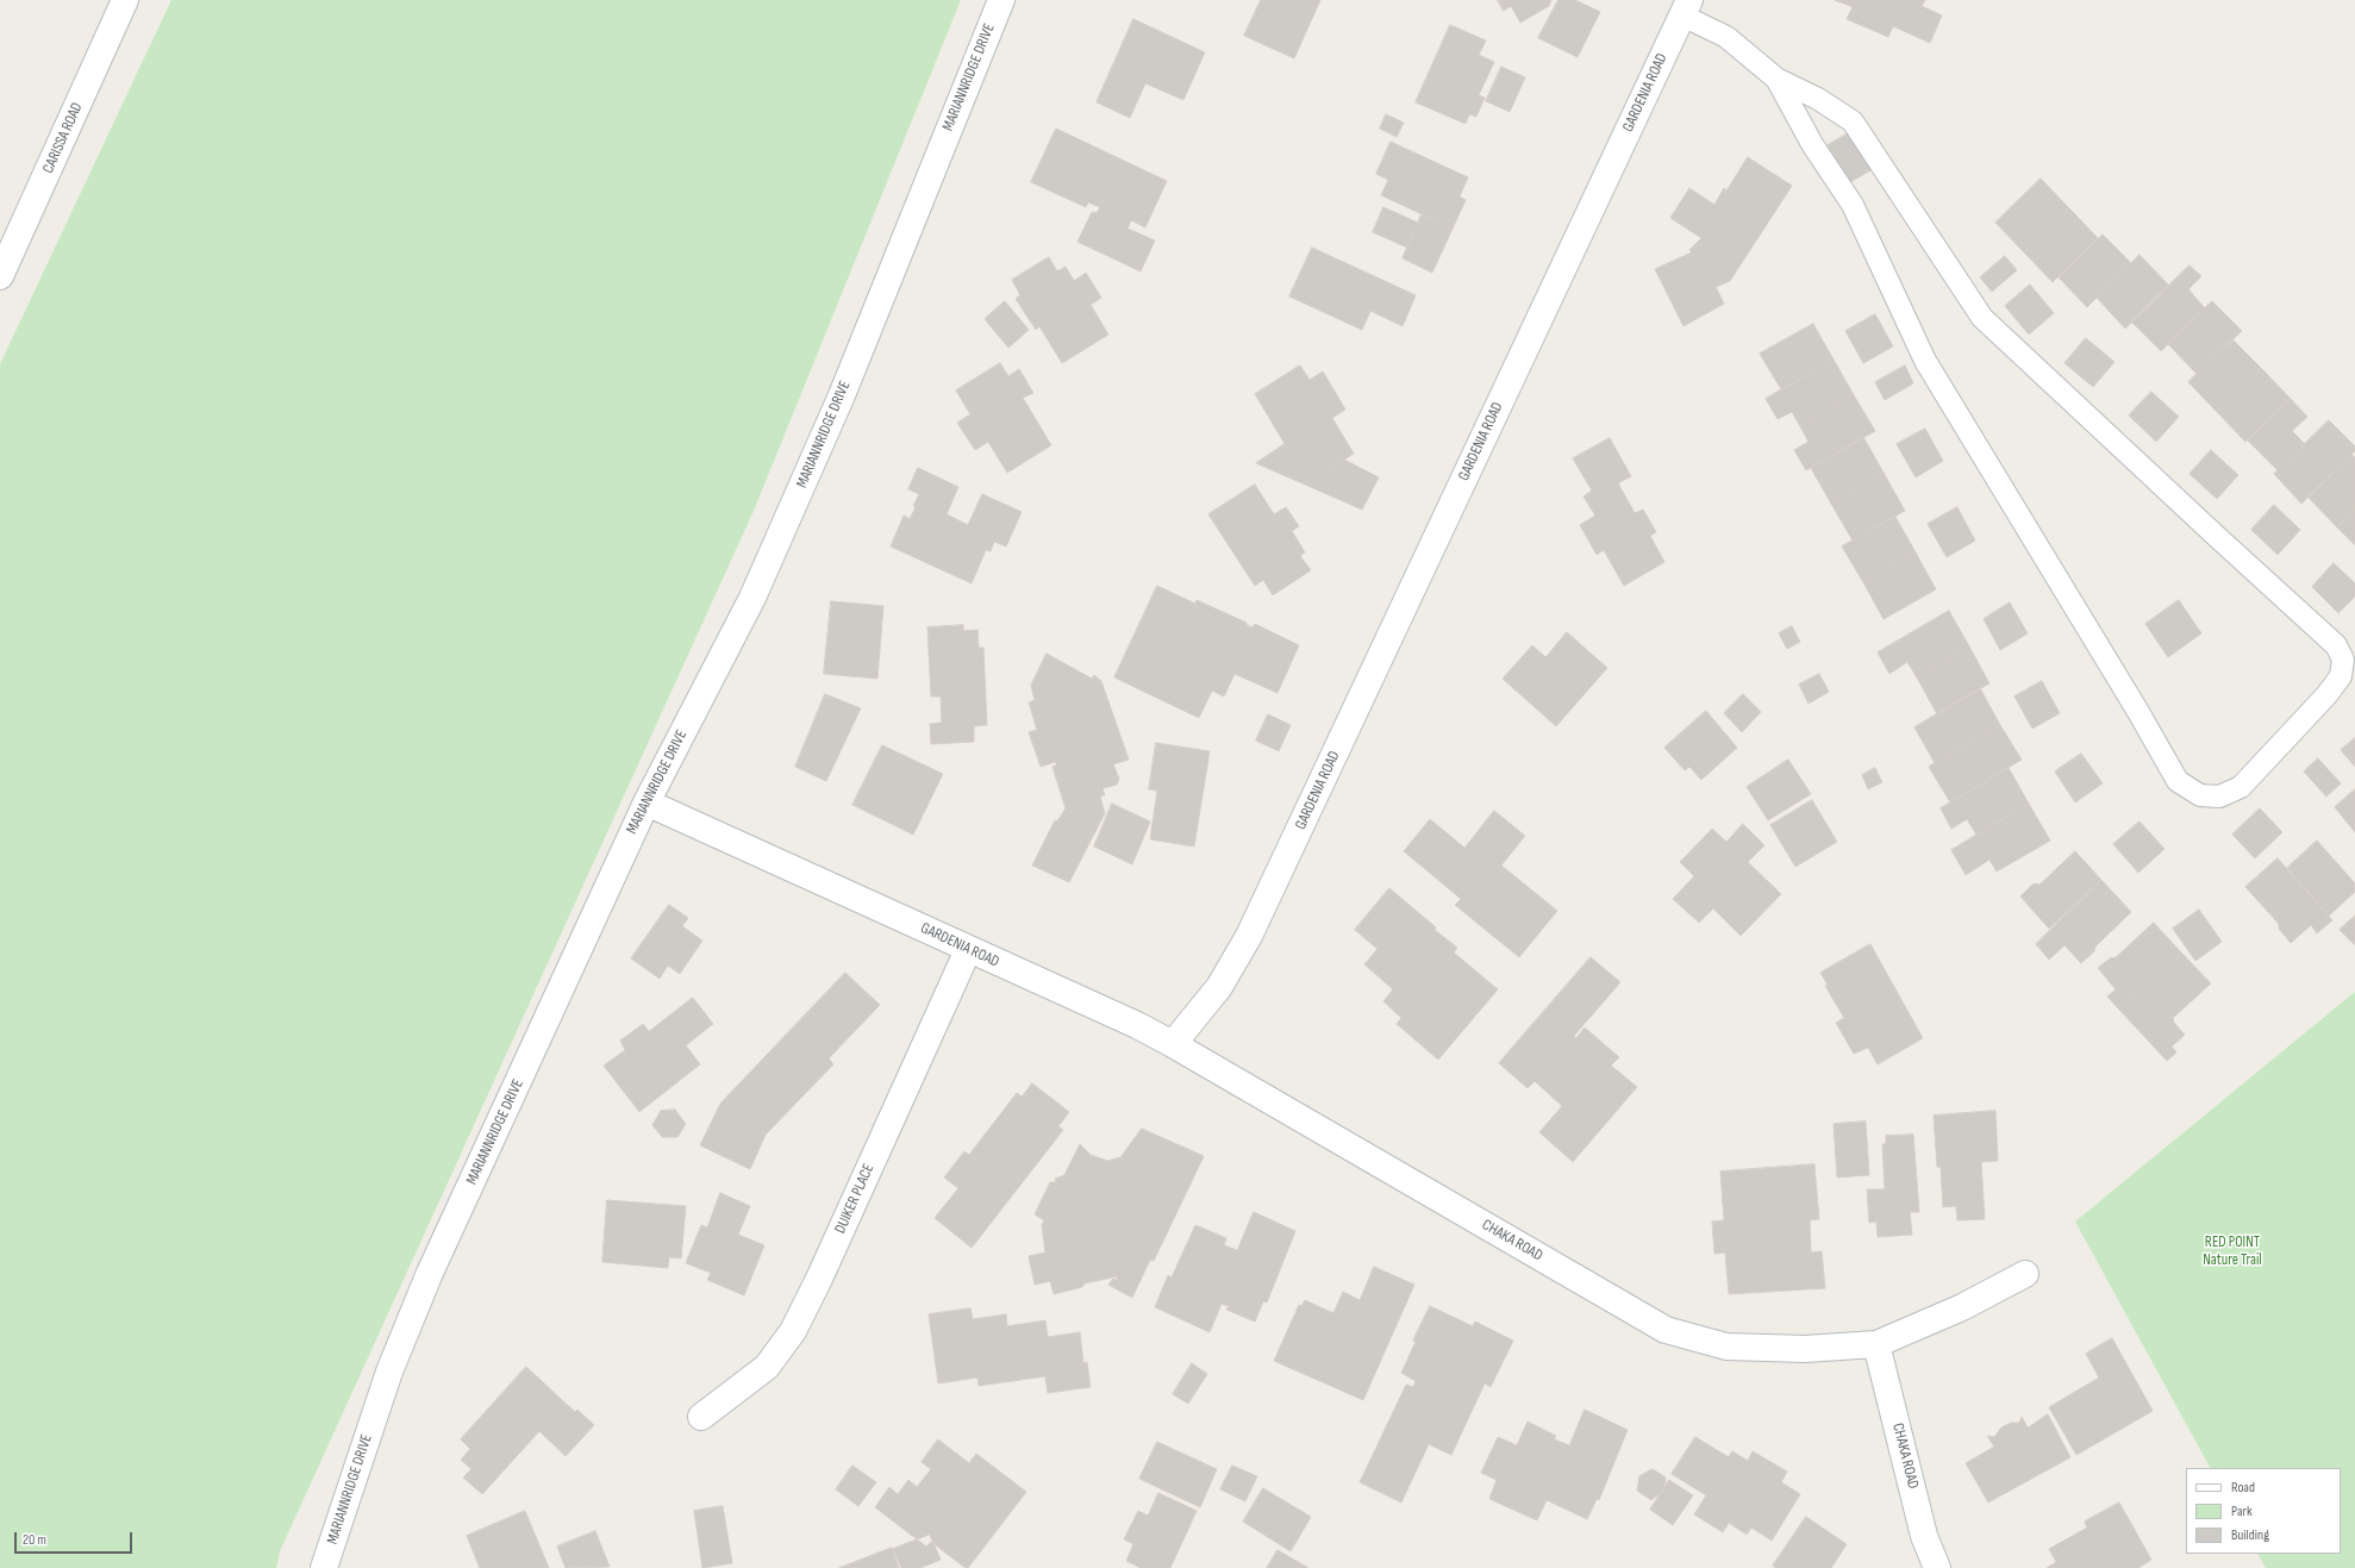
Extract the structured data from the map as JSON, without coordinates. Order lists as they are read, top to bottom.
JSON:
{
  "streets": {
    "street": [
      "MARIANNRIDGE DRIVE",
      "GARDENIA ROAD",
      "CARISSA ROAD",
      "DUIKER PLACE",
      "CHAKA ROAD"
    ]
  },
  "crossings": [
    ["MARIANNRIDGE DRIVE", "GARDENIA ROAD"],
    ["GARDENIA ROAD", "DUIKER PLACE"],
    ["GARDENIA ROAD", "CHAKA ROAD"]
  ],
  "parks": ["RED POINT Nature Trail"],
  "legend": ["Road", "Park", "Building"],
  "scale_bar": "20 m"
}
